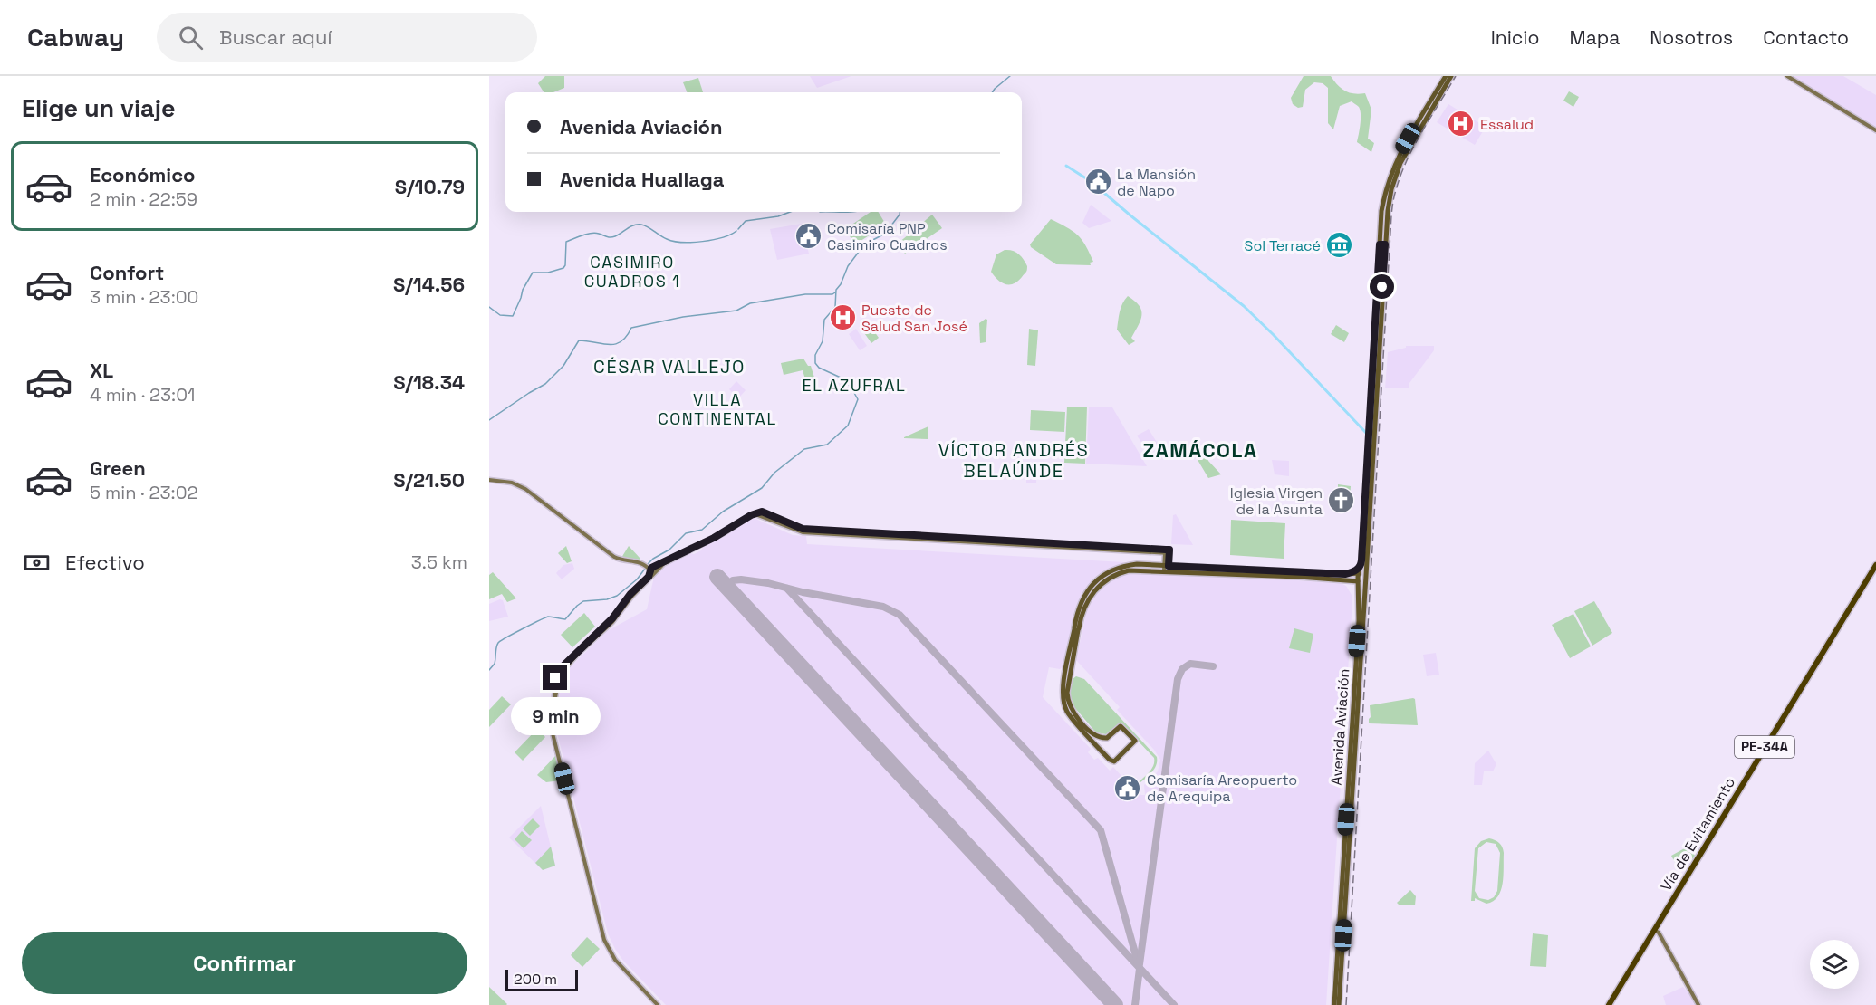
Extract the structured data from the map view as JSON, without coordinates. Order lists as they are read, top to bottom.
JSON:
{
  "streets": {
    "highway": ["PE-34A", "Vía de Evitamiento"],
    "main road": ["Avenida Aviación"]
  },
  "districts": [
    "CASIMIRO CUADROS 1",
    "CÉSAR VALLEJO",
    "EL AZUFRAL",
    "VILLA CONTINENTAL",
    "VÍCTOR ANDRÉS BELAÚNDE",
    "ZAMÁCOLA"
  ],
  "places": {
    "hospital": ["Essalud", "Puesto de Salud San José"],
    "public building": ["La Mansión de Napo", "Comisaría PNP Casimiro Cuadros", "Comisaría Areopuerto de Arequipa"],
    "museum": ["Sol Terracé"],
    "church": ["Iglesia Virgen de la Asunta"]
  },
  "scale_bar": "200 m",
  "page": {
    "header": "Cabway",
    "search": "Buscar aquí",
    "nav": [
      "Inicio",
      "Mapa",
      "Nosotros",
      "Contacto"
    ],
    "heading": "Elige un viaje",
    "banner": ["Avenida Aviación", "Avenida Huallaga"],
    "list": [
      {
        "name": "Económico",
        "note": "2 min · 22:59",
        "value": "S/10.79"
      },
      {
        "name": "Confort",
        "note": "3 min · 23:00",
        "value": "S/14.56"
      },
      {
        "name": "XL",
        "note": "4 min · 23:01",
        "value": "S/18.34"
      },
      {
        "name": "Green",
        "note": "5 min · 23:02",
        "value": "S/21.50"
      }
    ],
    "pay": ["Efectivo", "3.5 km"],
    "bubble": "9 min",
    "buttons": "Confirmar",
    "scale": "200 m"
  }
}
